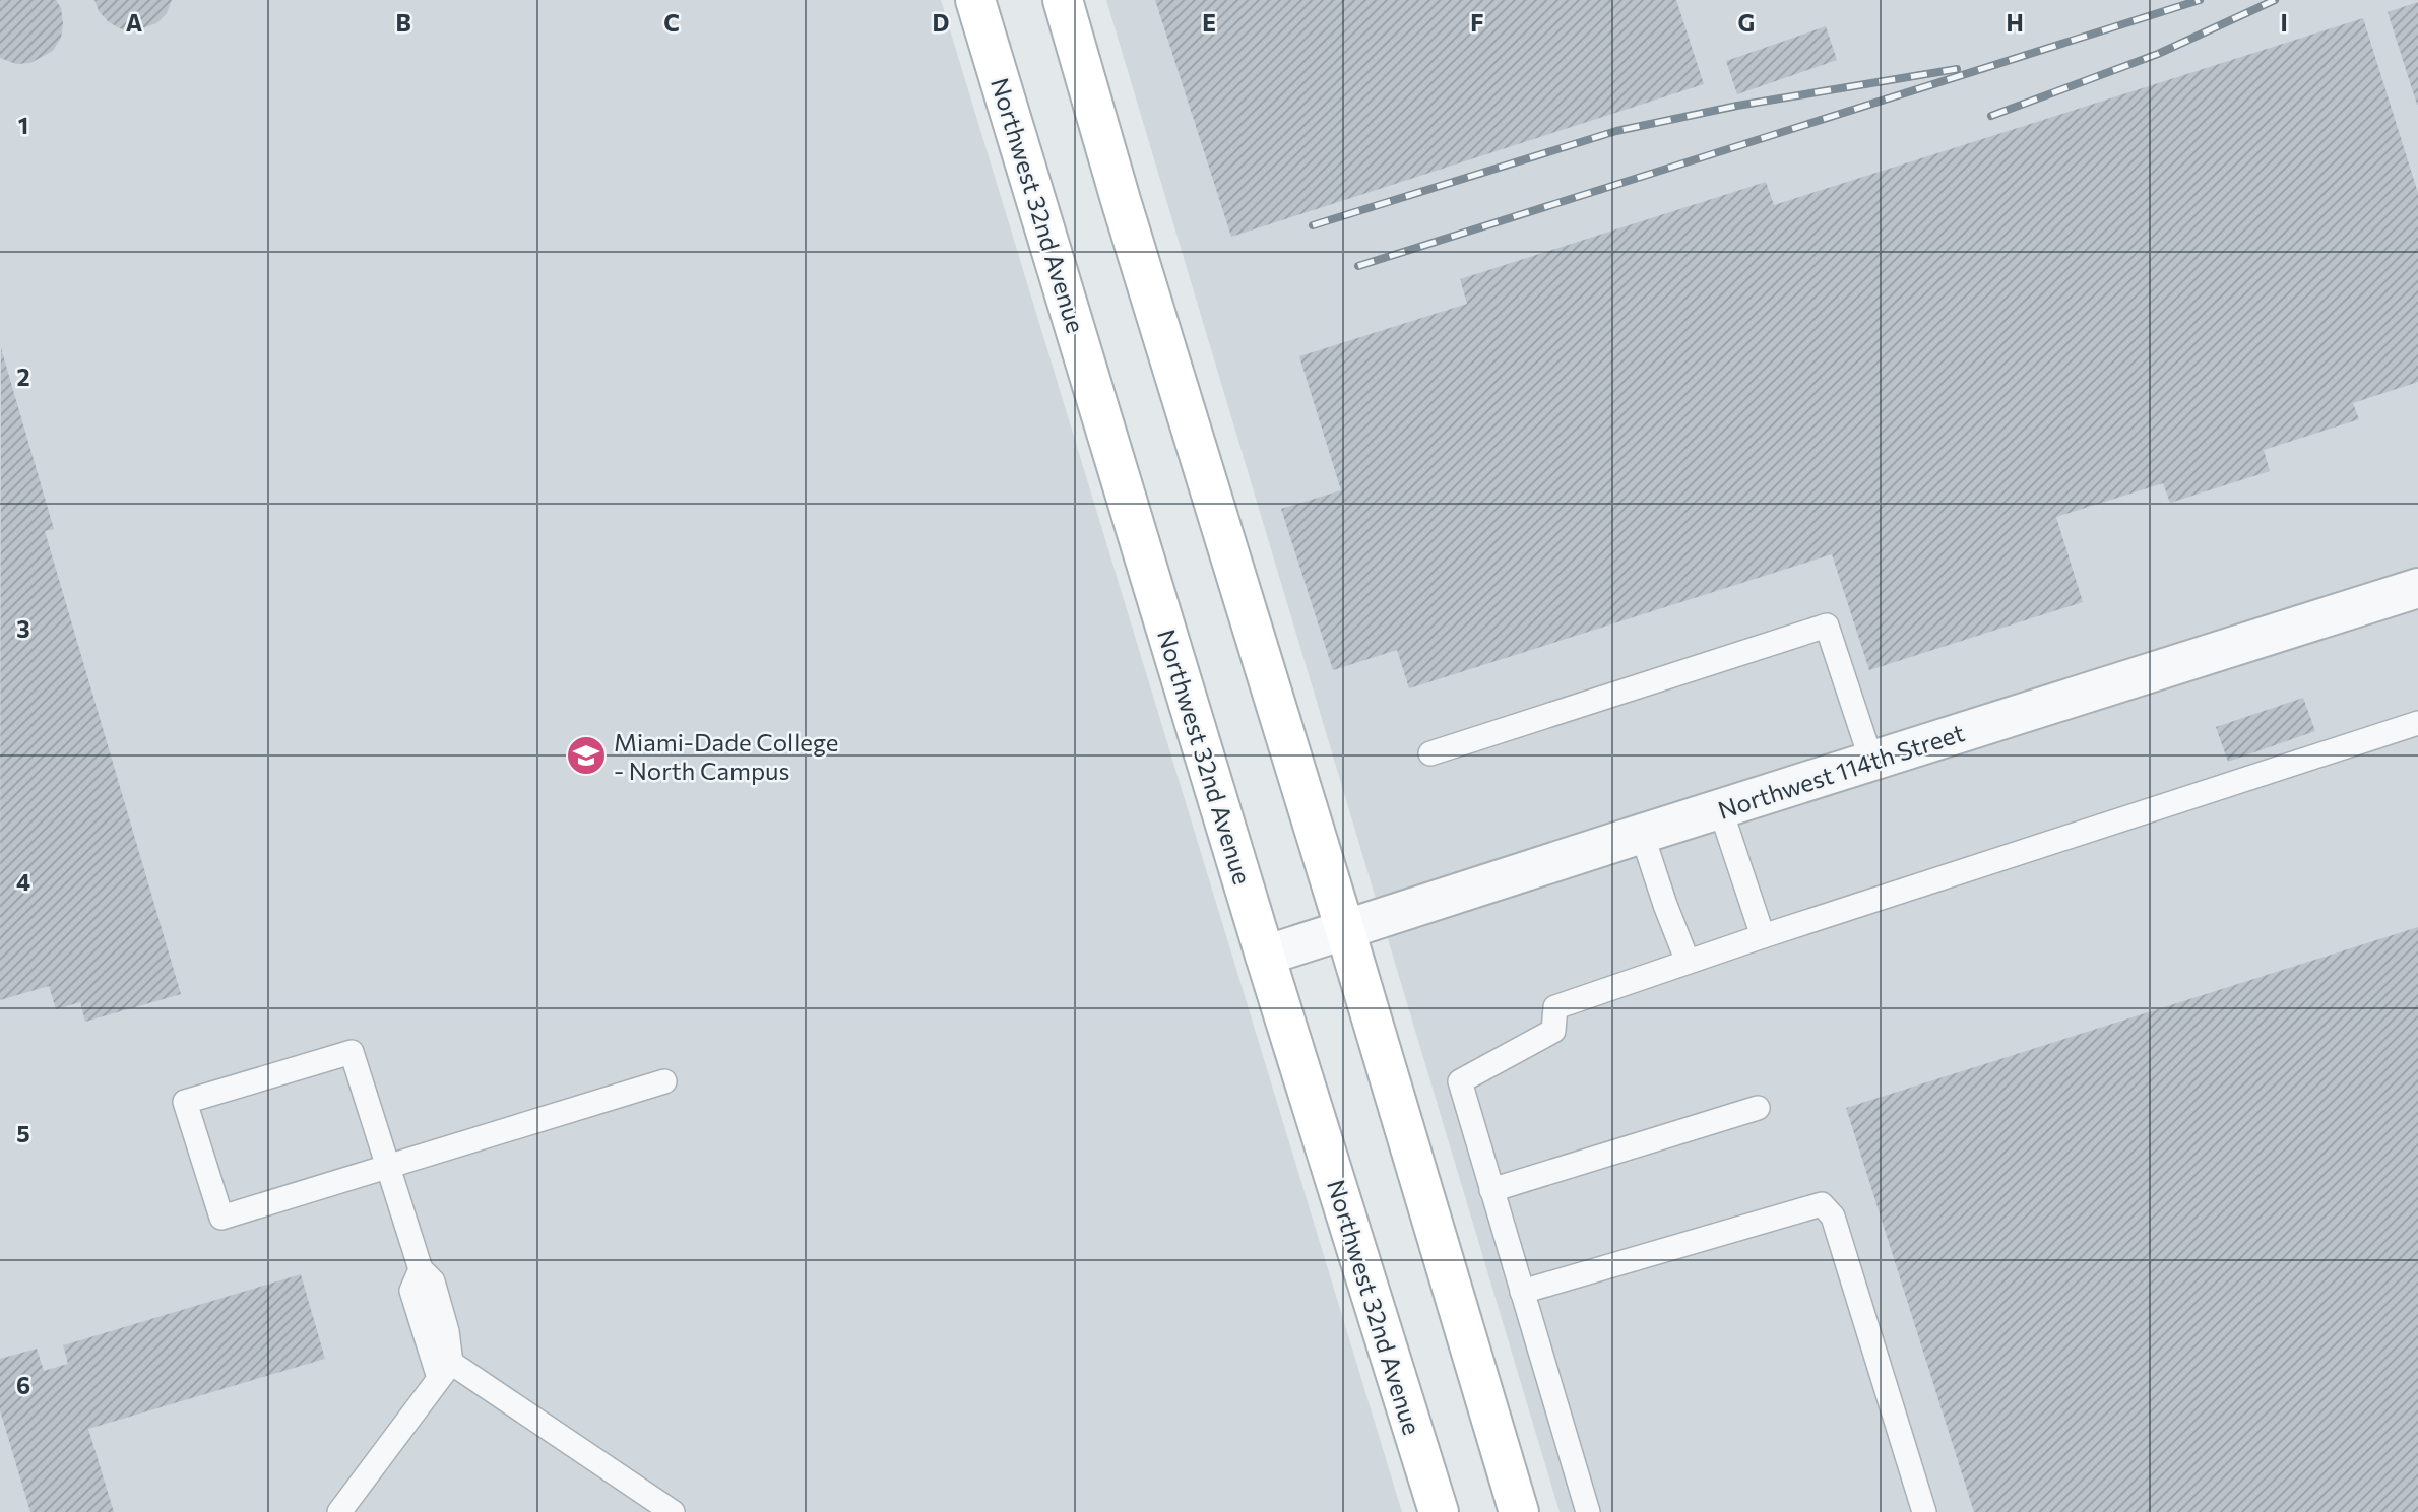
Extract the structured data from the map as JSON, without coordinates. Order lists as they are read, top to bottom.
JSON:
{
  "streets": {
    "main road": ["Northwest 32nd Avenue"],
    "street": ["Northwest 114th Street"]
  },
  "crossings": [
    ["Northwest 32nd Avenue", "Northwest 114th Street"]
  ],
  "places": {
    "school or university": ["Miami-Dade College - North Campus"]
  },
  "grid": {
    "columns": [
      "A",
      "B",
      "C",
      "D",
      "E",
      "F",
      "G",
      "H",
      "I"
    ],
    "rows": [
      "1",
      "2",
      "3",
      "4",
      "5",
      "6"
    ]
  }
}
